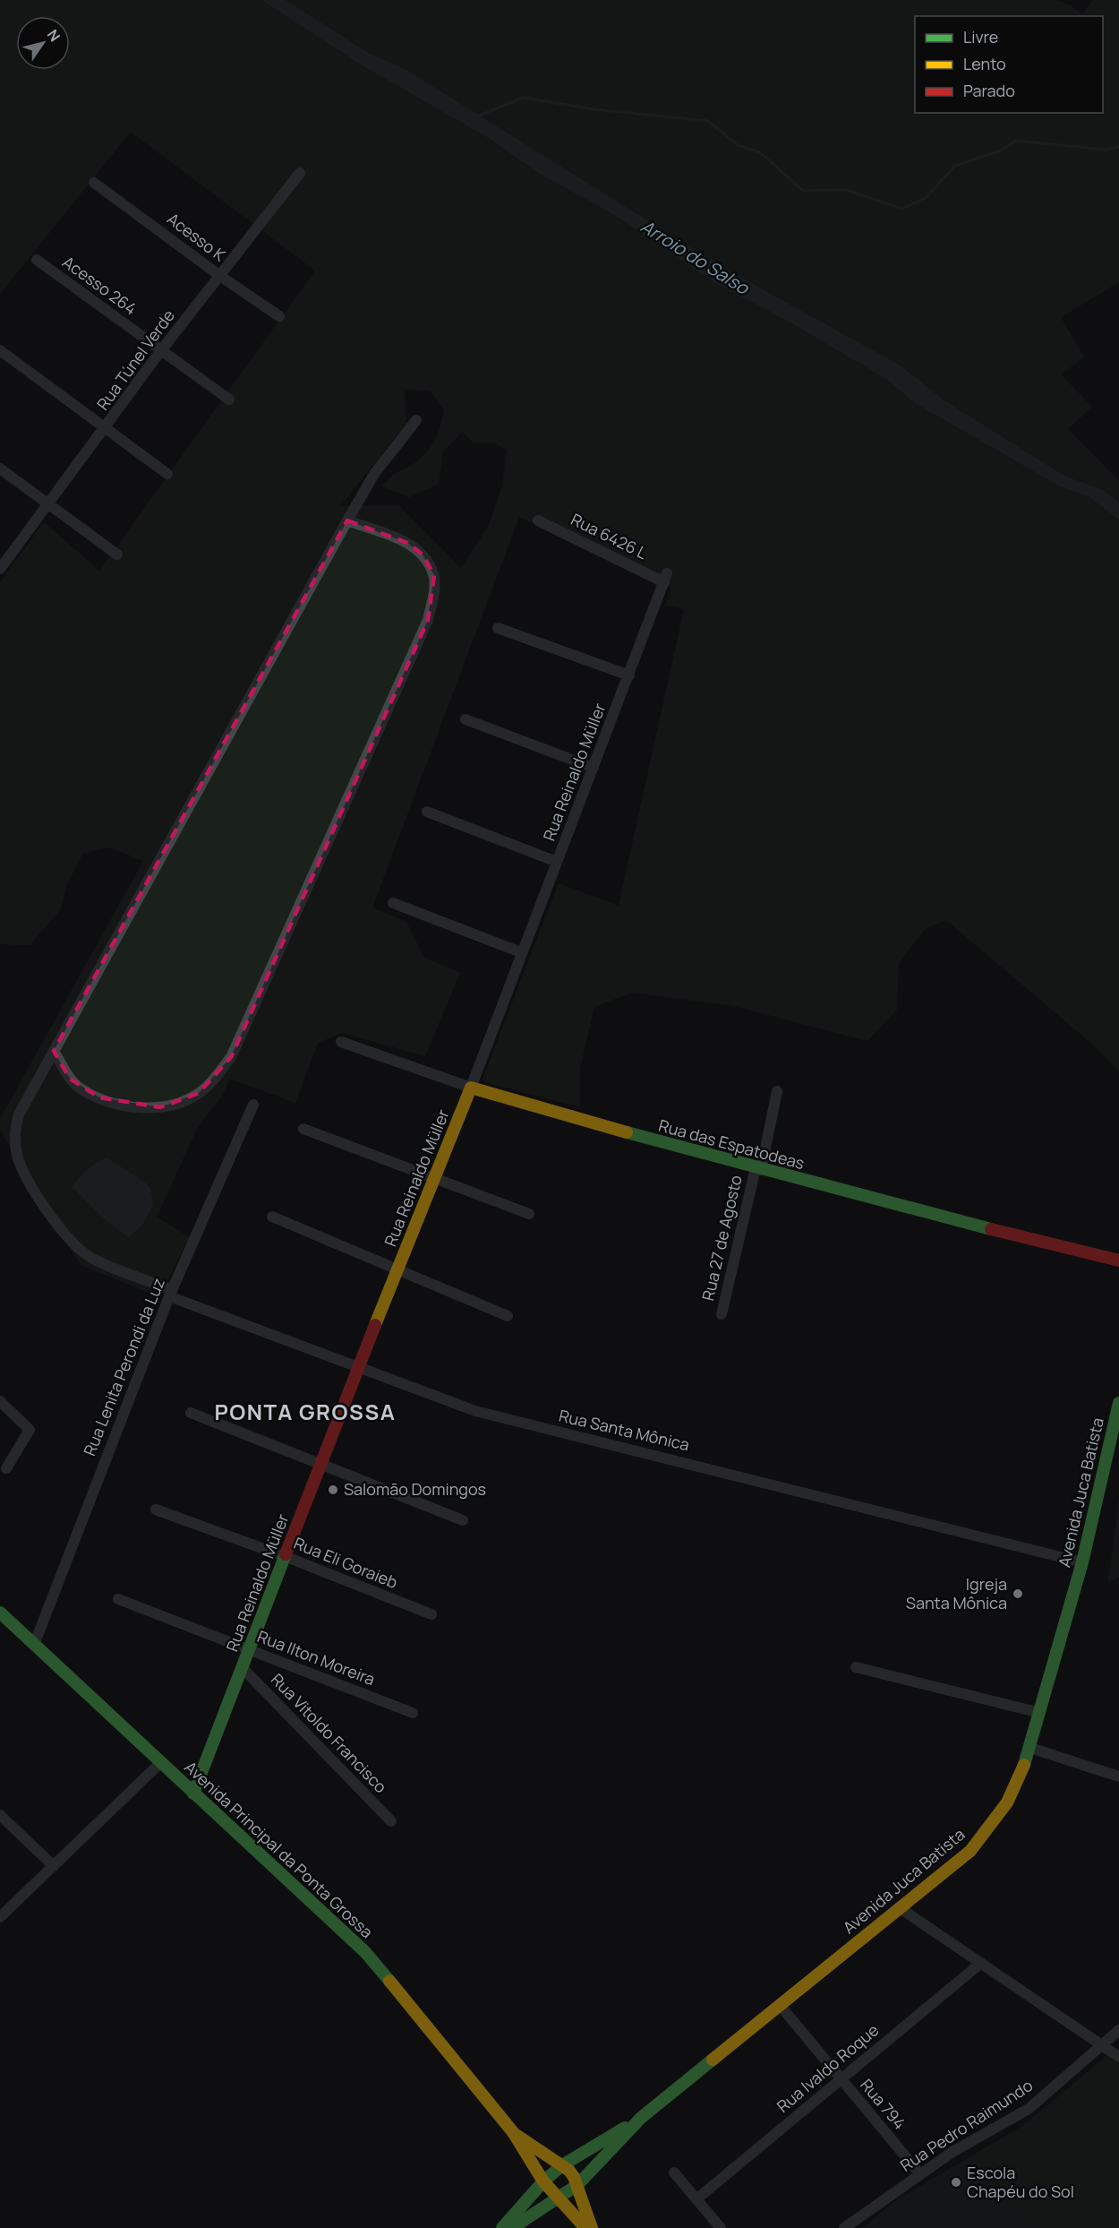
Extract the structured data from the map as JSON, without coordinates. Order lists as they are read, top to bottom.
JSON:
{
  "streets": {
    "main road": [
      "Rua Reinaldo Müller",
      "Rua das Espatodeas",
      "Avenida Juca Batista",
      "Avenida Principal da Ponta Grossa"
    ],
    "street": [
      "Acesso K",
      "Acesso 264",
      "Rua Túnel Verde",
      "Rua 6426 L",
      "Rua 27 de Agosto",
      "Rua Lenita Perondi da Luz",
      "Rua Santa Mônica",
      "Rua Eli Goraieb",
      "Rua Ilton Moreira",
      "Rua Vitoldo Francisco",
      "Rua Ivaldo Roque",
      "Rua 794",
      "Rua Pedro Raimundo"
    ]
  },
  "crossings": [
    ["Acesso K", "Rua Túnel Verde"],
    ["Acesso 264", "Rua Túnel Verde"],
    ["Rua 6426 L", "Rua Reinaldo Müller"],
    ["Rua Reinaldo Müller", "Rua das Espatodeas"],
    ["Rua Reinaldo Müller", "Rua Santa Mônica"],
    ["Rua Reinaldo Müller", "Rua Eli Goraieb"],
    ["Rua Reinaldo Müller", "Rua Ilton Moreira"],
    ["Rua Reinaldo Müller", "Rua Vitoldo Francisco"],
    ["Rua Reinaldo Müller", "Avenida Principal da Ponta Grossa"],
    ["Rua das Espatodeas", "Rua 27 de Agosto"],
    ["Rua Lenita Perondi da Luz", "Rua Santa Mônica"],
    ["Rua Lenita Perondi da Luz", "Avenida Principal da Ponta Grossa"],
    ["Rua Santa Mônica", "Avenida Juca Batista"],
    ["Avenida Juca Batista", "Avenida Principal da Ponta Grossa"],
    ["Avenida Juca Batista", "Rua 794"],
    ["Rua Ivaldo Roque", "Rua 794"],
    ["Rua 794", "Rua Pedro Raimundo"]
  ],
  "districts": ["PONTA GROSSA"],
  "water": ["Arroio do Salso"],
  "places": ["Salomão Domingos", "Igreja Santa Mônica", "Escola Chapéu do Sol"],
  "legend": ["Livre", "Lento", "Parado"],
  "north": "top right"
}
